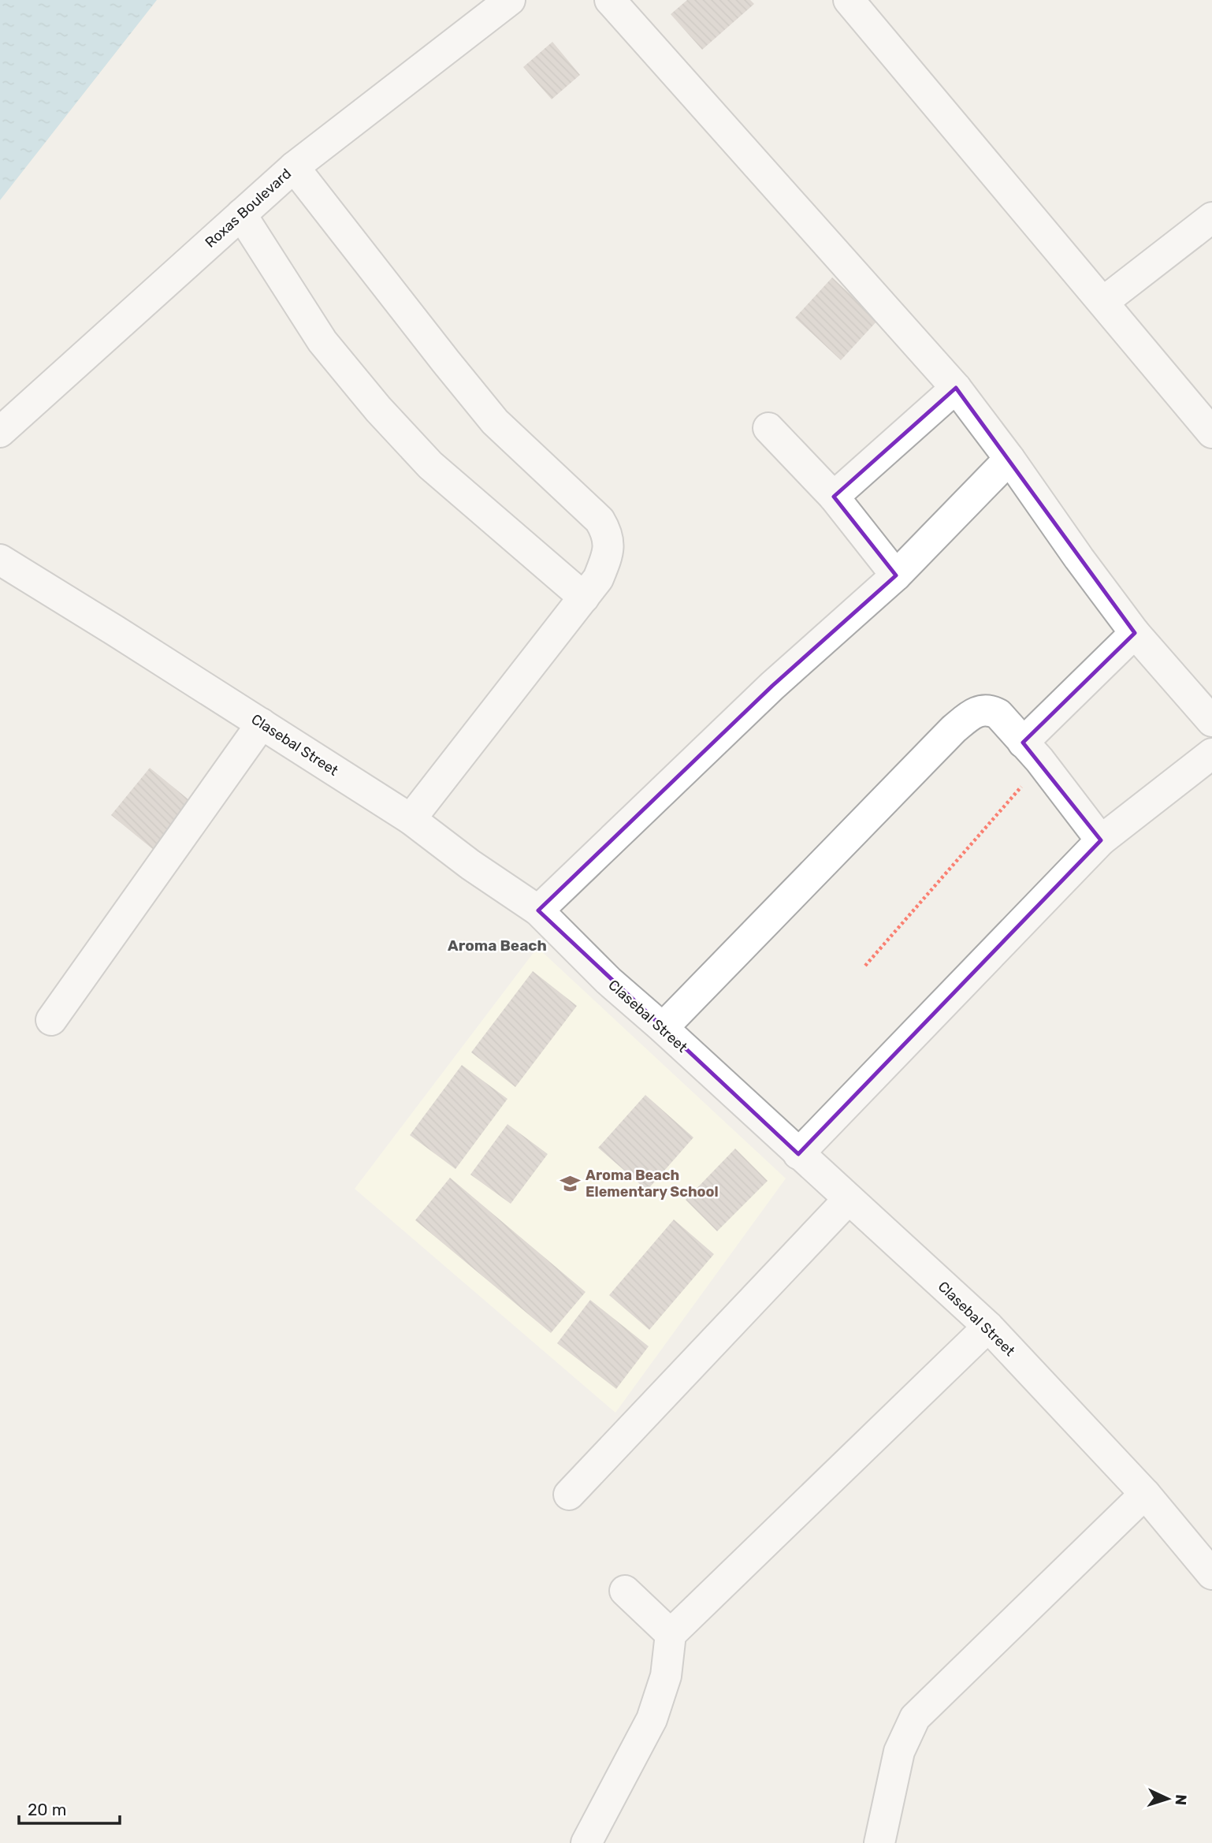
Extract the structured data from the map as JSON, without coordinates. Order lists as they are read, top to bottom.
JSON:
{
  "streets": {
    "street": ["Roxas Boulevard", "Clasebal Street"]
  },
  "districts": ["Aroma Beach"],
  "places": {
    "school or university": ["Aroma Beach Elementary School"]
  },
  "scale_bar": "20 m",
  "north": "right"
}
